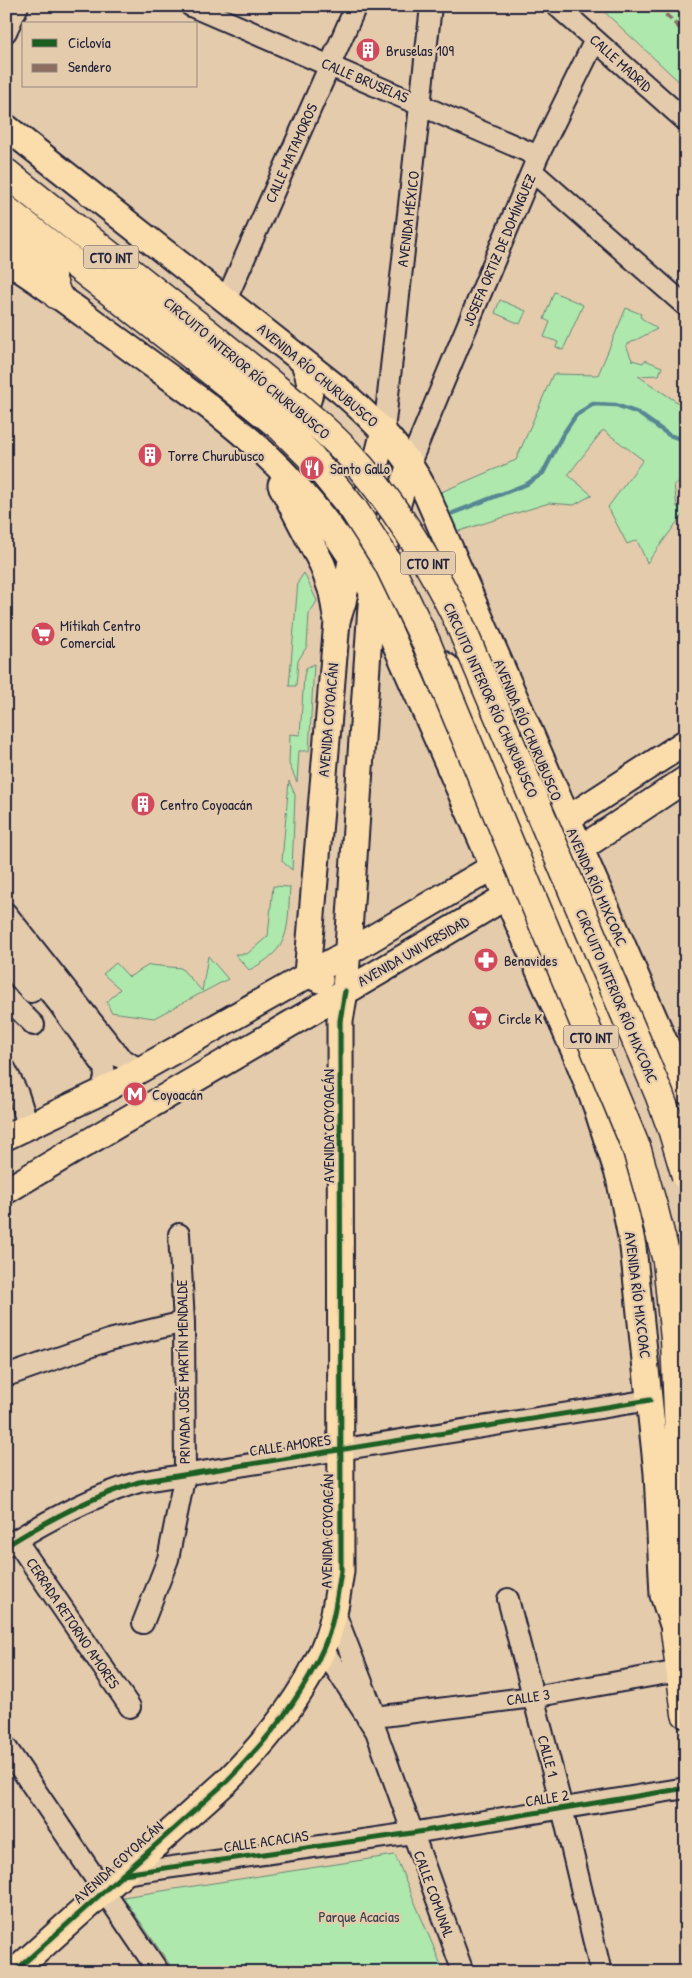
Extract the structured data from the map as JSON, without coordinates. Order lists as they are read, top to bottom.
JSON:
{
  "streets": {
    "highway": [
      "CTO INT",
      "CIRCUITO INTERIOR RÍO CHURUBUSCO",
      "AVENIDA RÍO MIXCOAC",
      "CIRCUITO INTERIOR RÍO MIXCOAC"
    ],
    "main road": ["AVENIDA RÍO CHURUBUSCO", "AVENIDA COYOACÁN", "AVENIDA UNIVERSIDAD"],
    "street": [
      "CALLE MADRID",
      "CALLE BRUSELAS",
      "CALLE MATAMOROS",
      "AVENIDA MÉXICO",
      "JOSEFA ORTIZ DE DOMÍNGUEZ",
      "PRIVADA JOSÉ MARTÍN MENDALDE",
      "CALLE AMORES",
      "CERRADA RETORNO AMORES",
      "CALLE 3",
      "CALLE 1",
      "CALLE 2",
      "CALLE ACACIAS",
      "CALLE COMUNAL"
    ]
  },
  "crossings": [
    ["CALLE MADRID", "JOSEFA ORTIZ DE DOMÍNGUEZ"],
    ["CALLE BRUSELAS", "CALLE MATAMOROS"],
    ["CALLE BRUSELAS", "AVENIDA MÉXICO"],
    ["CALLE BRUSELAS", "JOSEFA ORTIZ DE DOMÍNGUEZ"],
    ["CALLE MATAMOROS", "AVENIDA RÍO CHURUBUSCO"],
    ["AVENIDA MÉXICO", "AVENIDA RÍO CHURUBUSCO"],
    ["AVENIDA MÉXICO", "AVENIDA COYOACÁN"],
    ["JOSEFA ORTIZ DE DOMÍNGUEZ", "AVENIDA RÍO CHURUBUSCO"],
    ["JOSEFA ORTIZ DE DOMÍNGUEZ", "AVENIDA COYOACÁN"],
    ["CTO INT", "CIRCUITO INTERIOR RÍO CHURUBUSCO"],
    ["CTO INT", "AVENIDA COYOACÁN"],
    ["CTO INT", "AVENIDA RÍO MIXCOAC"],
    ["CTO INT", "AVENIDA UNIVERSIDAD"],
    ["CTO INT", "CIRCUITO INTERIOR RÍO MIXCOAC"],
    ["CIRCUITO INTERIOR RÍO CHURUBUSCO", "AVENIDA RÍO MIXCOAC"],
    ["CIRCUITO INTERIOR RÍO CHURUBUSCO", "AVENIDA UNIVERSIDAD"],
    ["CIRCUITO INTERIOR RÍO CHURUBUSCO", "CIRCUITO INTERIOR RÍO MIXCOAC"],
    ["AVENIDA RÍO CHURUBUSCO", "AVENIDA COYOACÁN"],
    ["AVENIDA RÍO CHURUBUSCO", "AVENIDA RÍO MIXCOAC"],
    ["AVENIDA RÍO CHURUBUSCO", "AVENIDA UNIVERSIDAD"],
    ["AVENIDA COYOACÁN", "AVENIDA UNIVERSIDAD"],
    ["AVENIDA COYOACÁN", "CALLE AMORES"],
    ["AVENIDA COYOACÁN", "CALLE ACACIAS"],
    ["AVENIDA COYOACÁN", "CALLE COMUNAL"],
    ["AVENIDA RÍO MIXCOAC", "AVENIDA UNIVERSIDAD"],
    ["AVENIDA RÍO MIXCOAC", "CIRCUITO INTERIOR RÍO MIXCOAC"],
    ["AVENIDA RÍO MIXCOAC", "CALLE AMORES"],
    ["AVENIDA RÍO MIXCOAC", "CALLE 3"],
    ["AVENIDA UNIVERSIDAD", "CIRCUITO INTERIOR RÍO MIXCOAC"],
    ["PRIVADA JOSÉ MARTÍN MENDALDE", "CALLE AMORES"],
    ["CALLE AMORES", "CERRADA RETORNO AMORES"],
    ["CALLE 3", "CALLE 1"],
    ["CALLE 3", "CALLE COMUNAL"],
    ["CALLE 1", "CALLE 2"],
    ["CALLE 2", "CALLE ACACIAS"],
    ["CALLE 2", "CALLE COMUNAL"],
    ["CALLE ACACIAS", "CALLE COMUNAL"]
  ],
  "parks": ["Parque Acacias"],
  "places": {
    "building": ["Bruselas 109", "Torre Churubusco", "Centro Coyoacán"],
    "restaurant": ["Santo Gallo"],
    "supermarket": ["Mítikah Centro Comercial", "Circle K"],
    "pharmacy": ["Benavides"],
    "metro station": ["Coyoacán"]
  },
  "legend": ["Ciclovía", "Sendero"]
}
